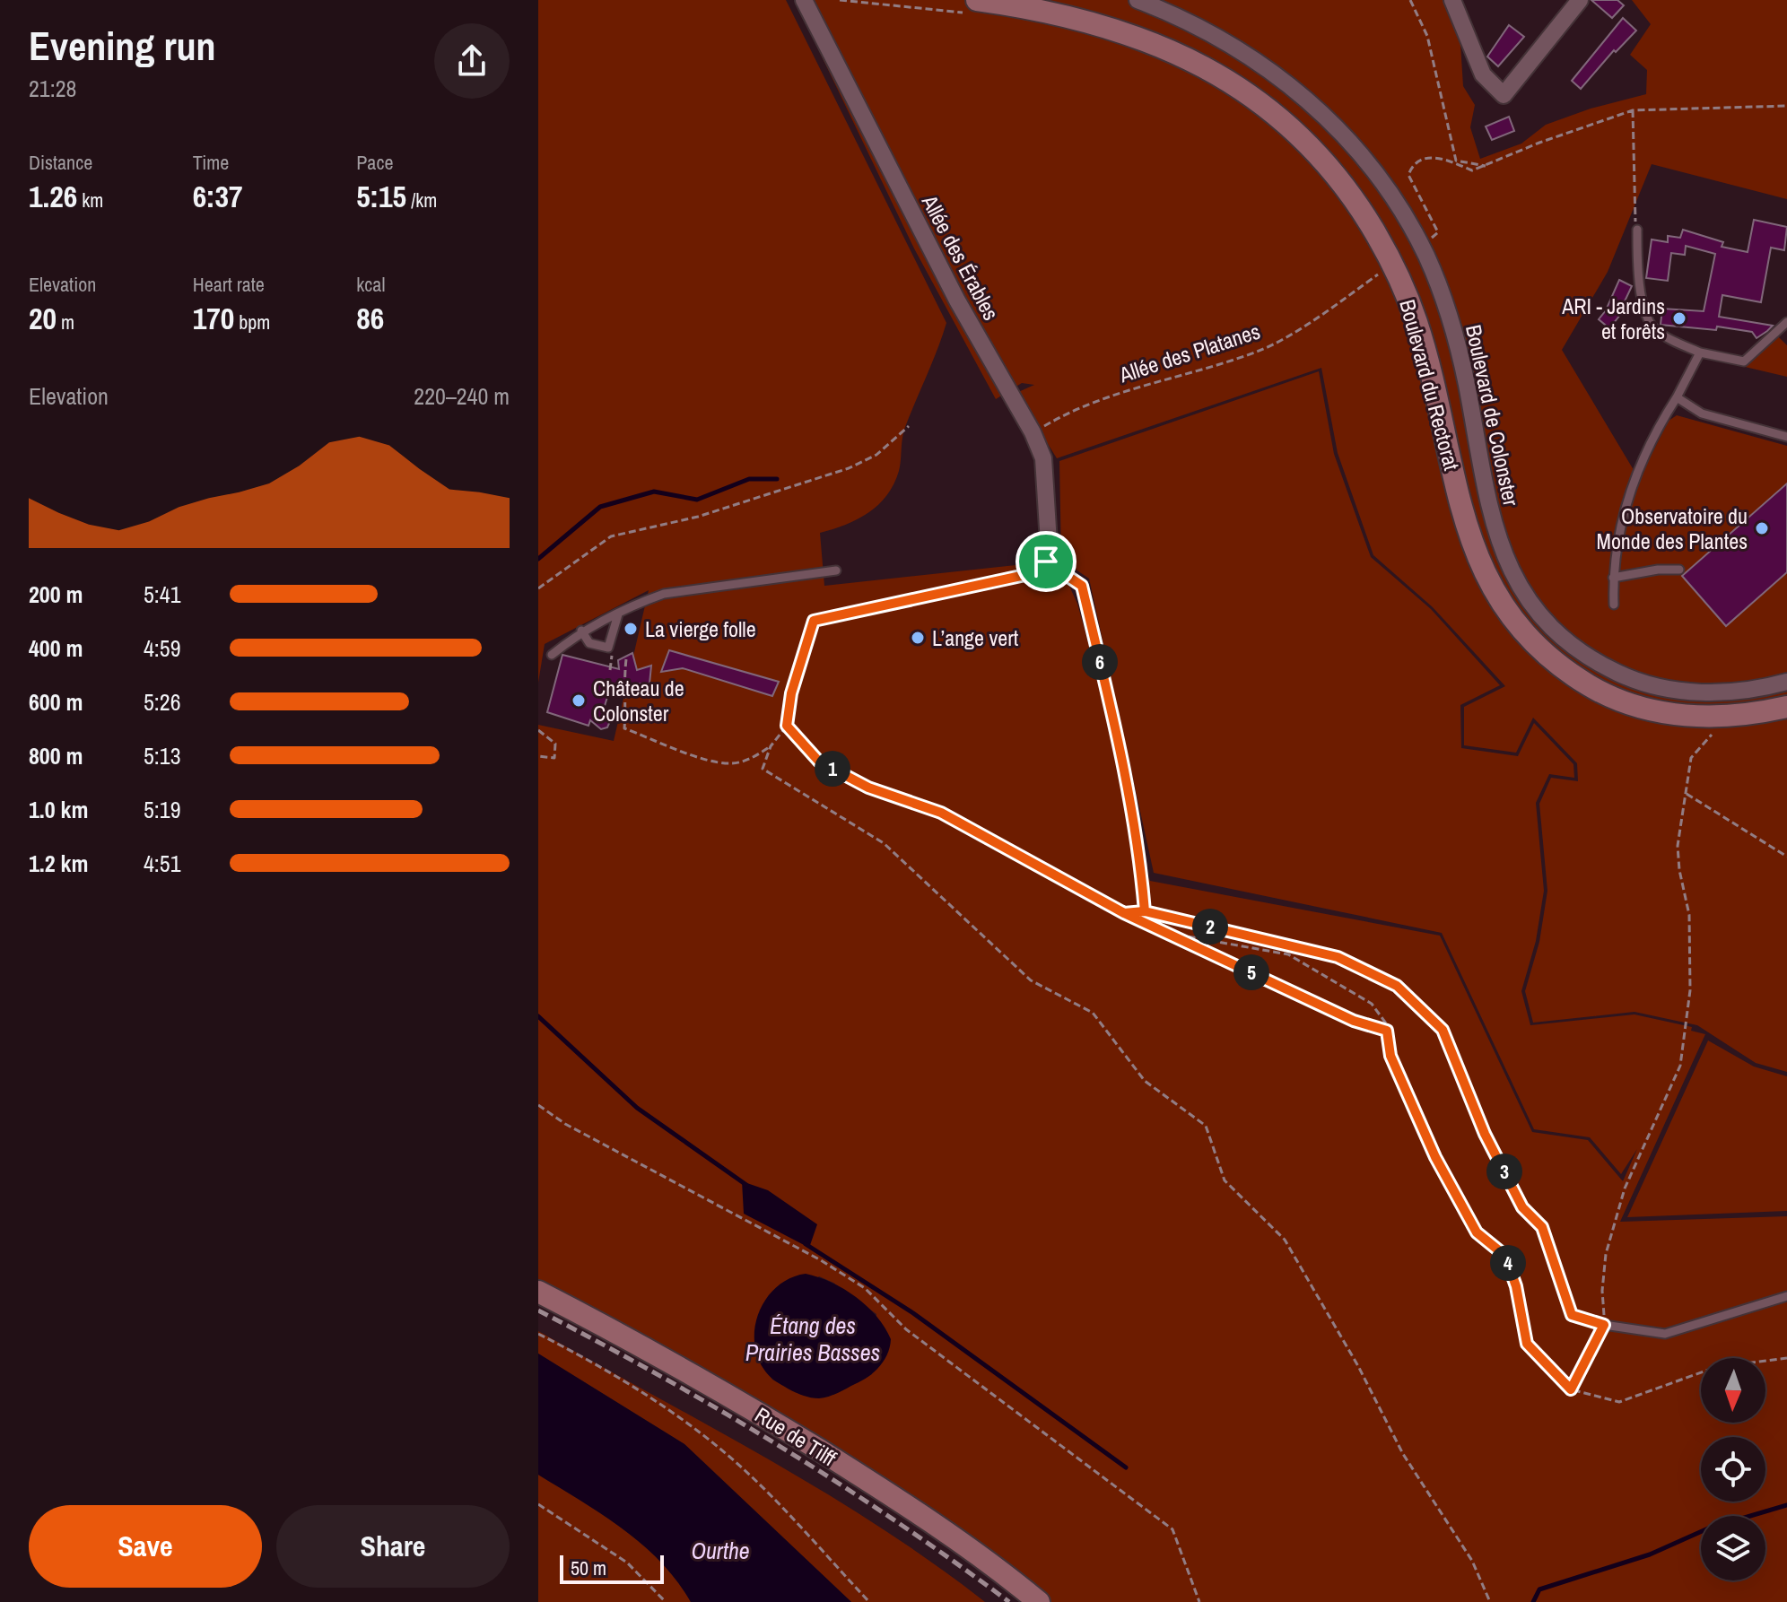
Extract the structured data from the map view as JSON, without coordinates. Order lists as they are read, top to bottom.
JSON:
{
  "streets": {
    "main road": ["Boulevard du Rectorat", "Rue de Tilff"],
    "street": ["Allée des Érables", "Boulevard de Colonster"],
    "path": ["Allée des Platanes"]
  },
  "crossings": [
    ["Allée des Érables", "Allée des Platanes"]
  ],
  "water": ["Étang des Prairies Basses", "Ourthe"],
  "places": [
    "ARI - Jardins et forêts",
    "Observatoire du Monde des Plantes",
    "La vierge folle",
    "L’ange vert",
    "Château de Colonster"
  ],
  "scale_bar": "50 m",
  "north": "bottom",
  "page": {
    "heading": ["Evening run", "21:28"],
    "stats": [
      ["Distance", "1.26 km"],
      ["Time", "6:37"],
      ["Pace", "5:15 /km"],
      ["Elevation", "20 m"],
      ["Heart rate", "170 bpm"],
      ["kcal", "86"]
    ],
    "chart": ["Elevation", "220–240 m"],
    "list": [
      {
        "name": "200 m",
        "note": "5:41"
      },
      {
        "name": "400 m",
        "note": "4:59"
      },
      {
        "name": "600 m",
        "note": "5:26"
      },
      {
        "name": "800 m",
        "note": "5:13"
      },
      {
        "name": "1.0 km",
        "note": "5:19"
      },
      {
        "name": "1.2 km",
        "note": "4:51"
      }
    ],
    "pins": [
      "6",
      "1",
      "2",
      "5",
      "3",
      "4"
    ],
    "buttons": ["Save", "Share"],
    "scale": "50 m"
  }
}
